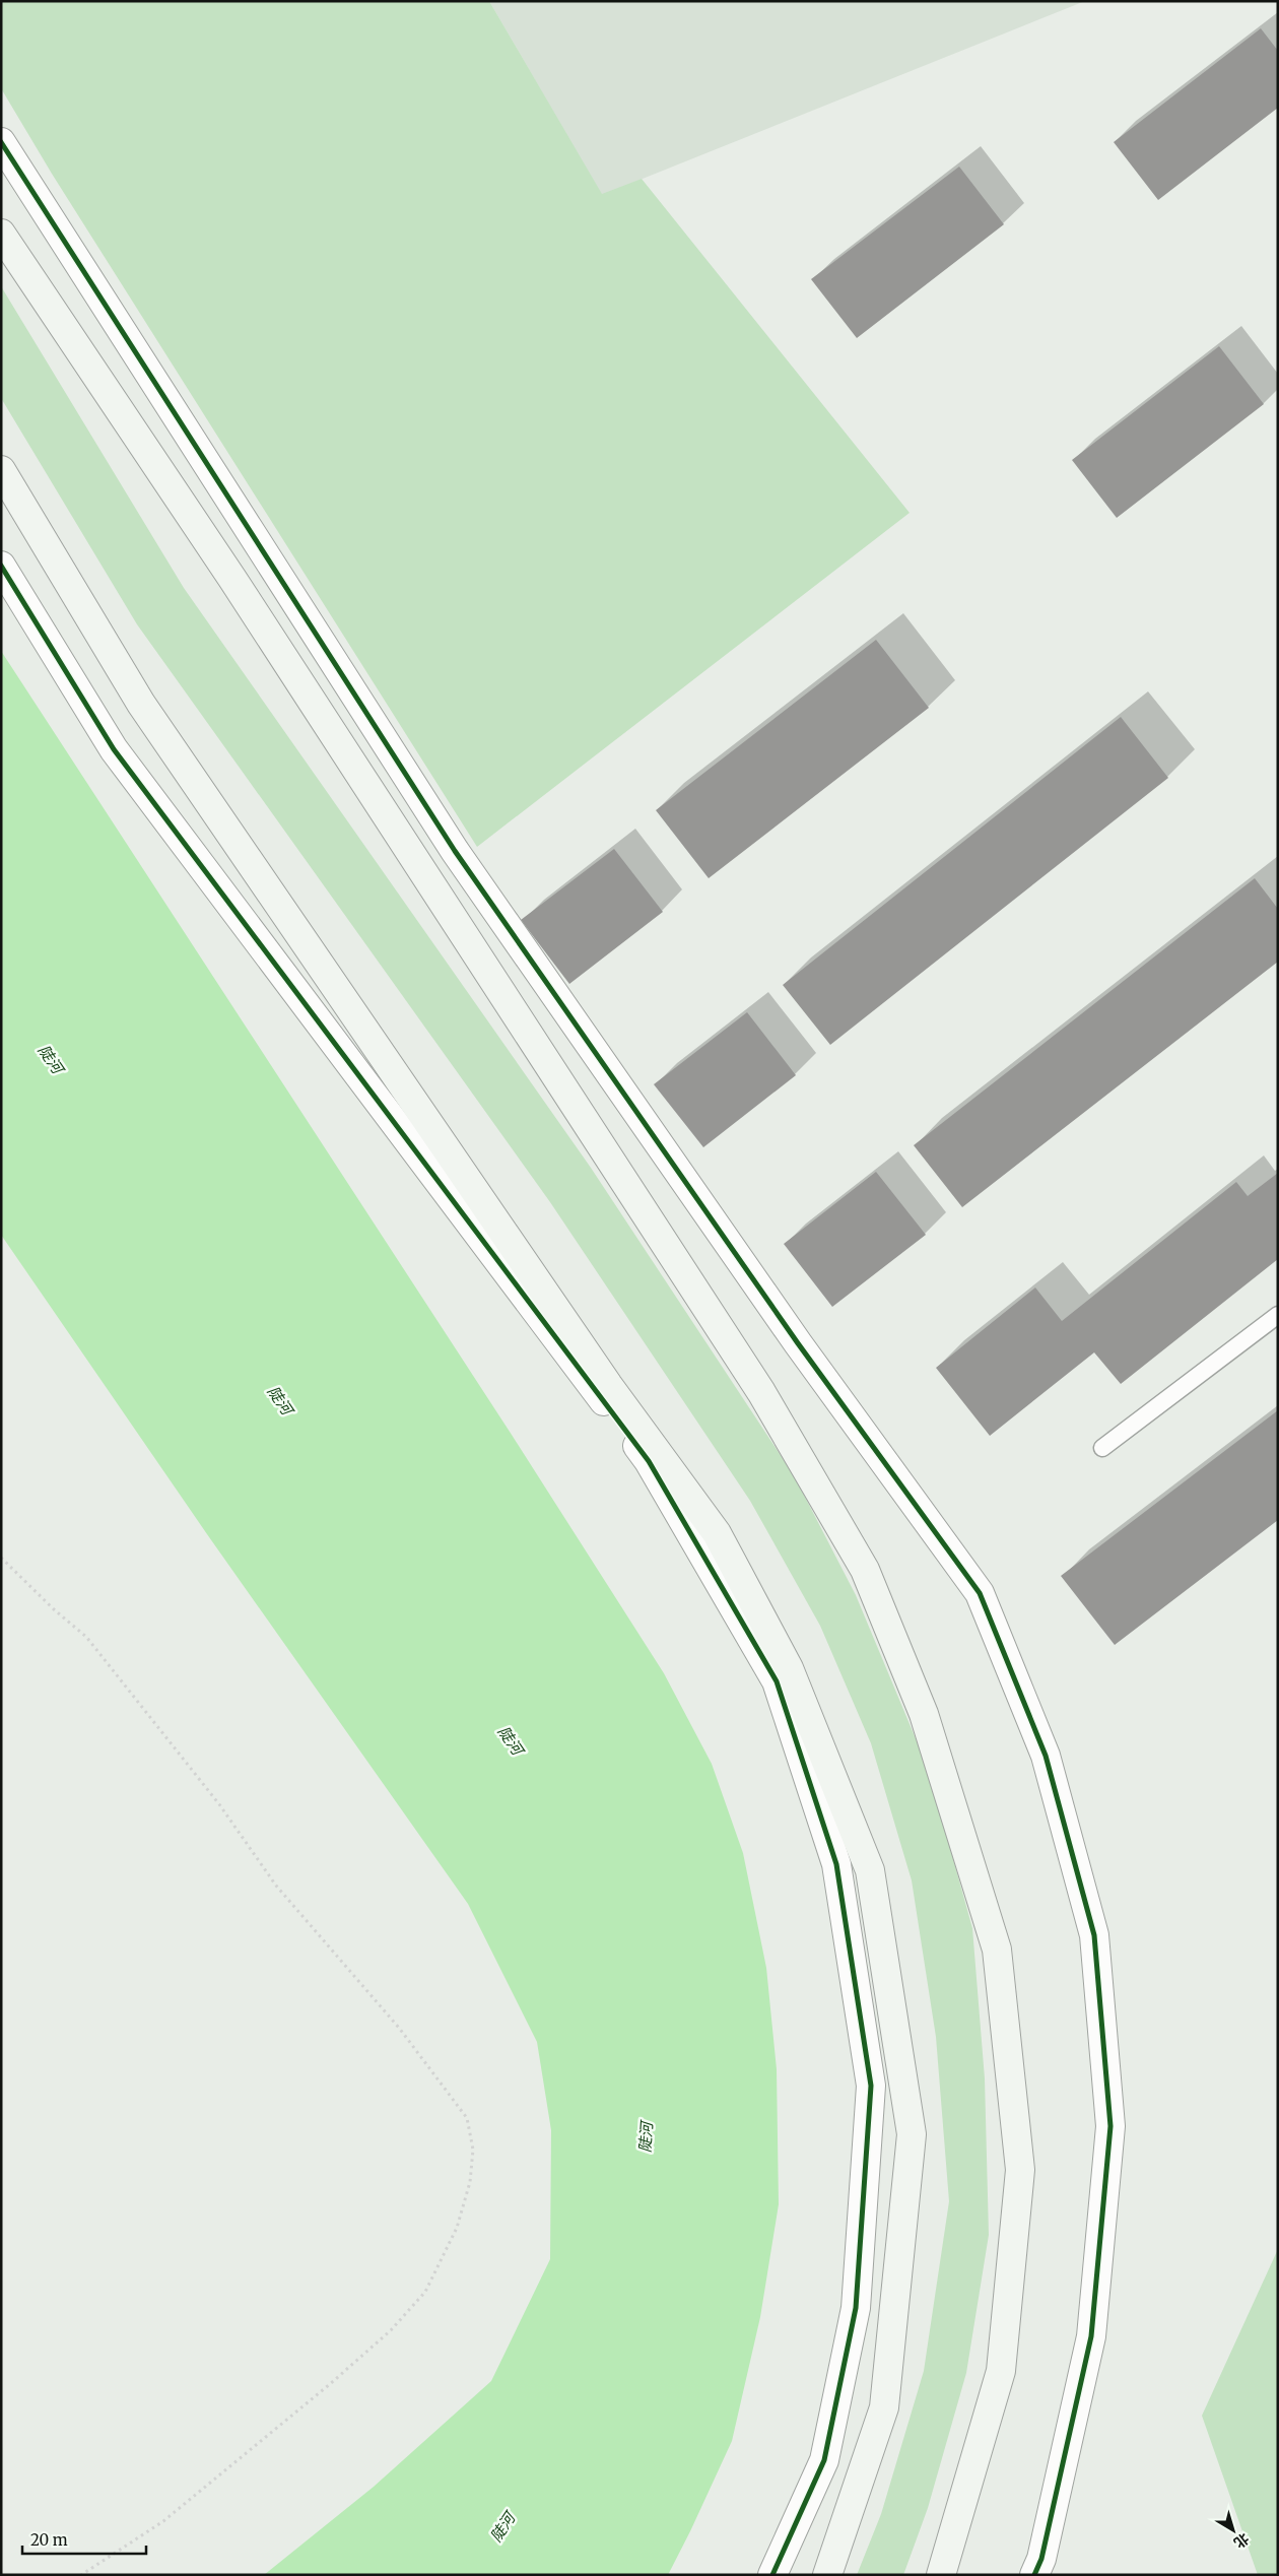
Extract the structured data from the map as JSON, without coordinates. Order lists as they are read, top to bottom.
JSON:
{
  "water": ["陡河"],
  "scale_bar": "20 m",
  "north": "bottom right"
}
